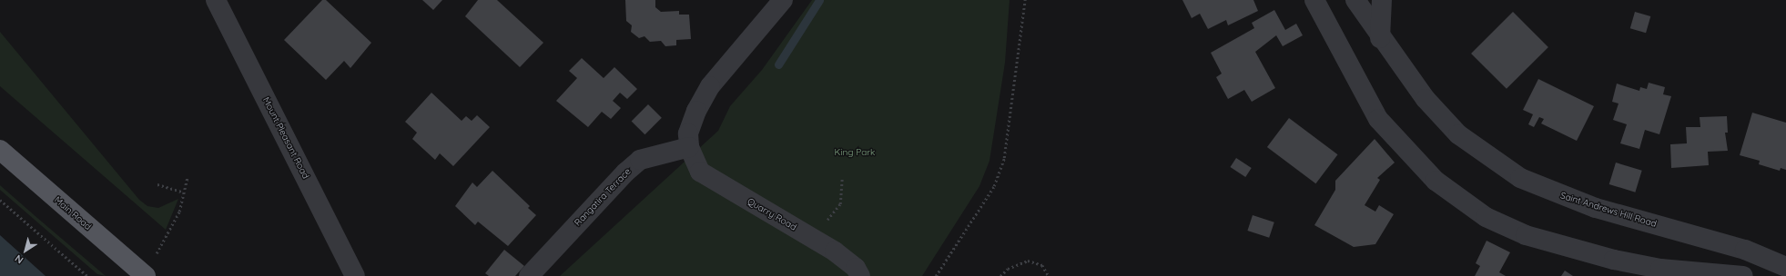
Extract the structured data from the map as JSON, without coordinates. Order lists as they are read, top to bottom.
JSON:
{
  "streets": {
    "main road": ["Main Road"],
    "street": [
      "Mount Pleasant Road",
      "Rangatira Terrace",
      "Saint Andrews Hill Road",
      "Quarry Road"
    ]
  },
  "crossings": [
    ["Rangatira Terrace", "Quarry Road"]
  ],
  "parks": ["King Park"],
  "north": "bottom left"
}
